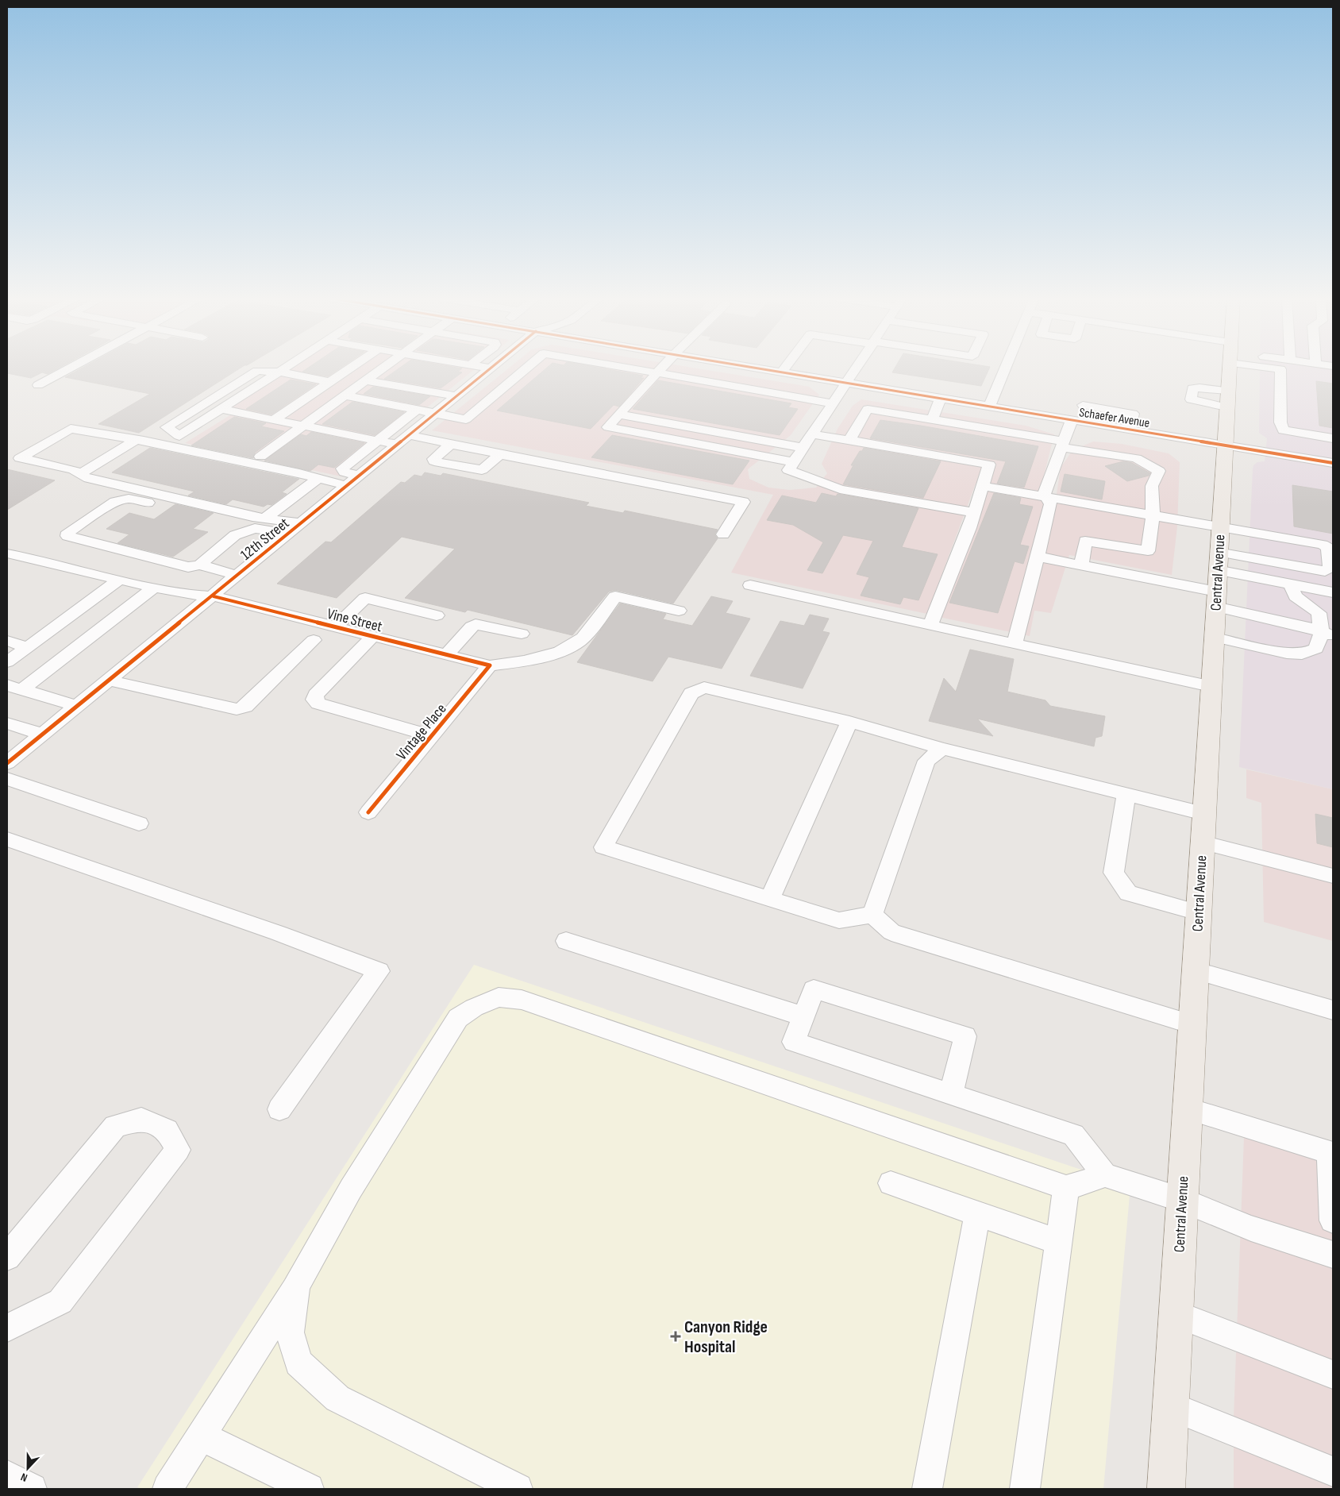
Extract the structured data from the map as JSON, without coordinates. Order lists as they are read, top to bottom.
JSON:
{
  "streets": {
    "main road": ["Central Avenue"],
    "street": [
      "Schaefer Avenue",
      "12th Street",
      "Vine Street",
      "Vintage Place"
    ]
  },
  "crossings": [
    ["Schaefer Avenue", "Central Avenue"],
    ["12th Street", "Vine Street"],
    ["Vine Street", "Vintage Place"]
  ],
  "places": {
    "health": ["Canyon Ridge Hospital"]
  },
  "north": "bottom"
}
